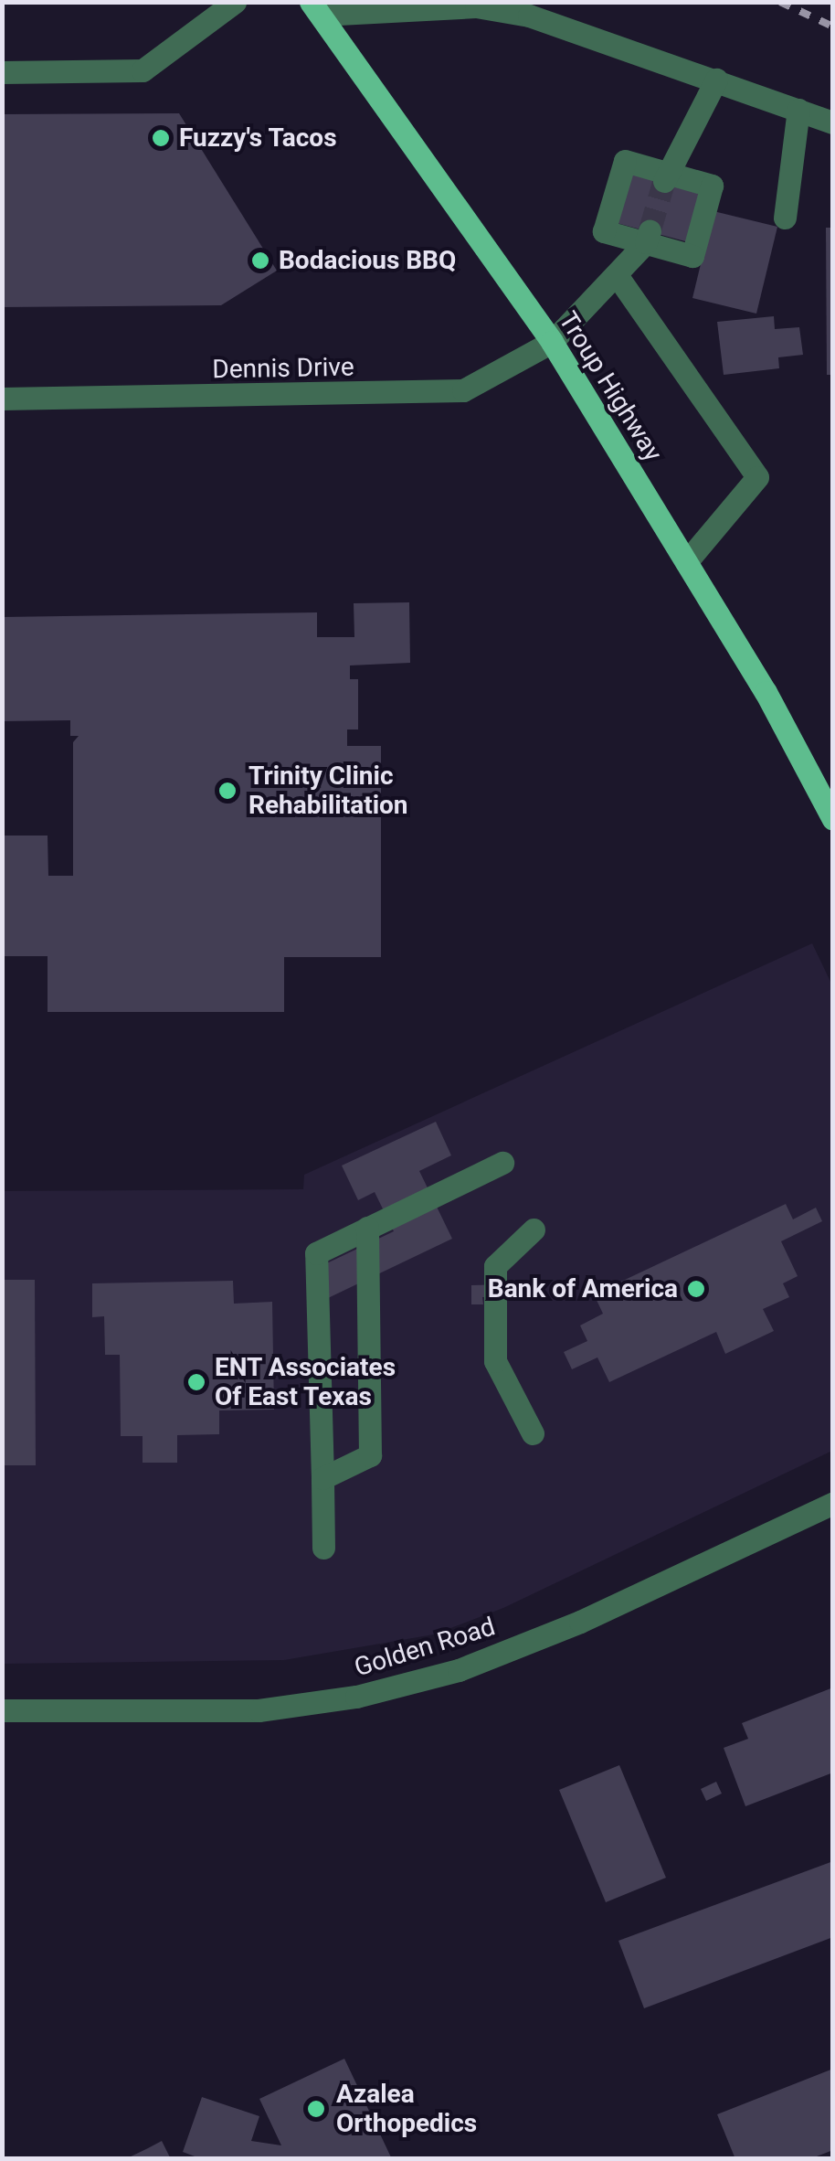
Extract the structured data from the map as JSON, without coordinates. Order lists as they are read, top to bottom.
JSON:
{
  "streets": {
    "main road": ["Troup Highway"],
    "street": ["Dennis Drive", "Golden Road"]
  },
  "crossings": [
    ["Dennis Drive", "Troup Highway"]
  ],
  "places": [
    "Fuzzy's Tacos",
    "Bodacious BBQ",
    "Trinity Clinic Rehabilitation",
    "Bank of America",
    "ENT Associates Of East Texas",
    "Azalea Orthopedics"
  ]
}
